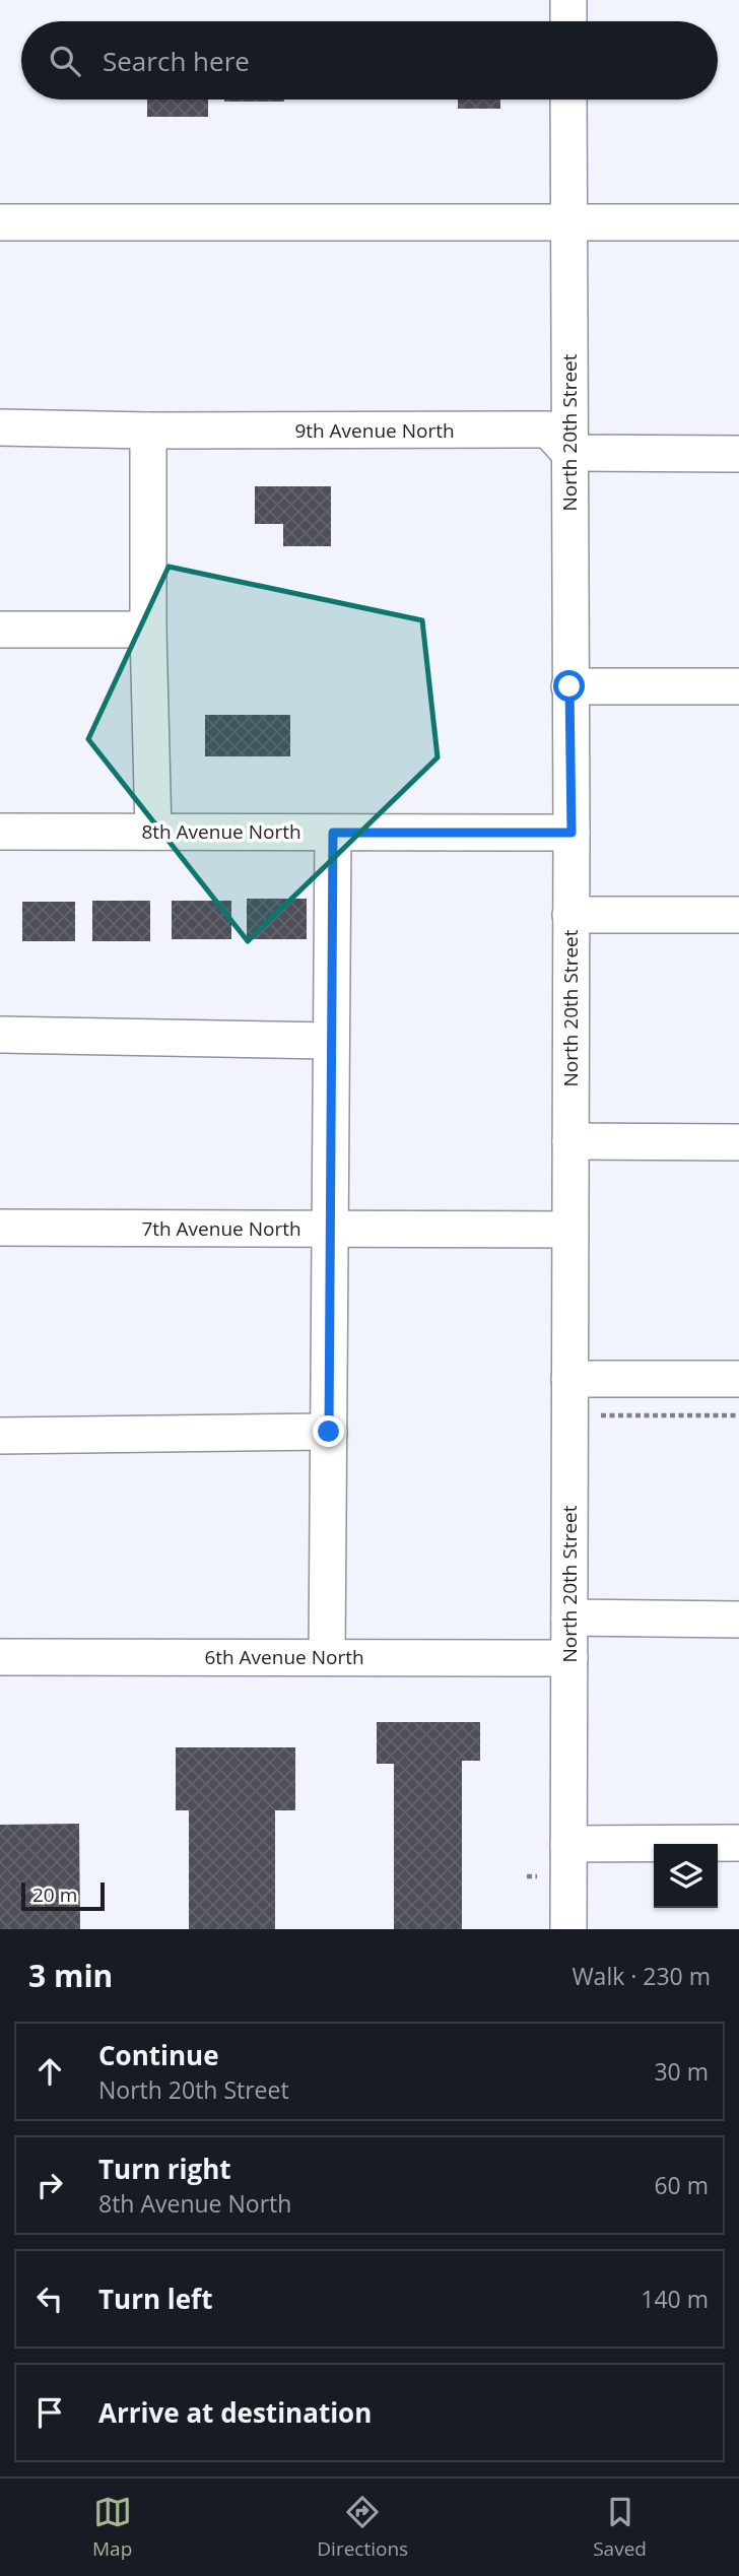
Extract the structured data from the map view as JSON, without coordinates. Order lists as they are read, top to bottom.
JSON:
{
  "streets": {
    "street": [
      "9th Avenue North",
      "North 20th Street",
      "8th Avenue North",
      "7th Avenue North",
      "6th Avenue North"
    ]
  },
  "crossings": [
    ["9th Avenue North", "North 20th Street"],
    ["North 20th Street", "8th Avenue North"],
    ["North 20th Street", "7th Avenue North"],
    ["North 20th Street", "6th Avenue North"]
  ],
  "scale_bar": "20 m",
  "page": {
    "search": "Search here",
    "scale": "20 m",
    "heading": ["3 min", "Walk · 230 m"],
    "list": [
      ["Continue", "North 20th Street", "30 m"],
      ["Turn right", "8th Avenue North", "60 m"],
      ["Turn left", "140 m"],
      "Arrive at destination"
    ],
    "nav": ["Map", "Directions", "Saved"]
  }
}
